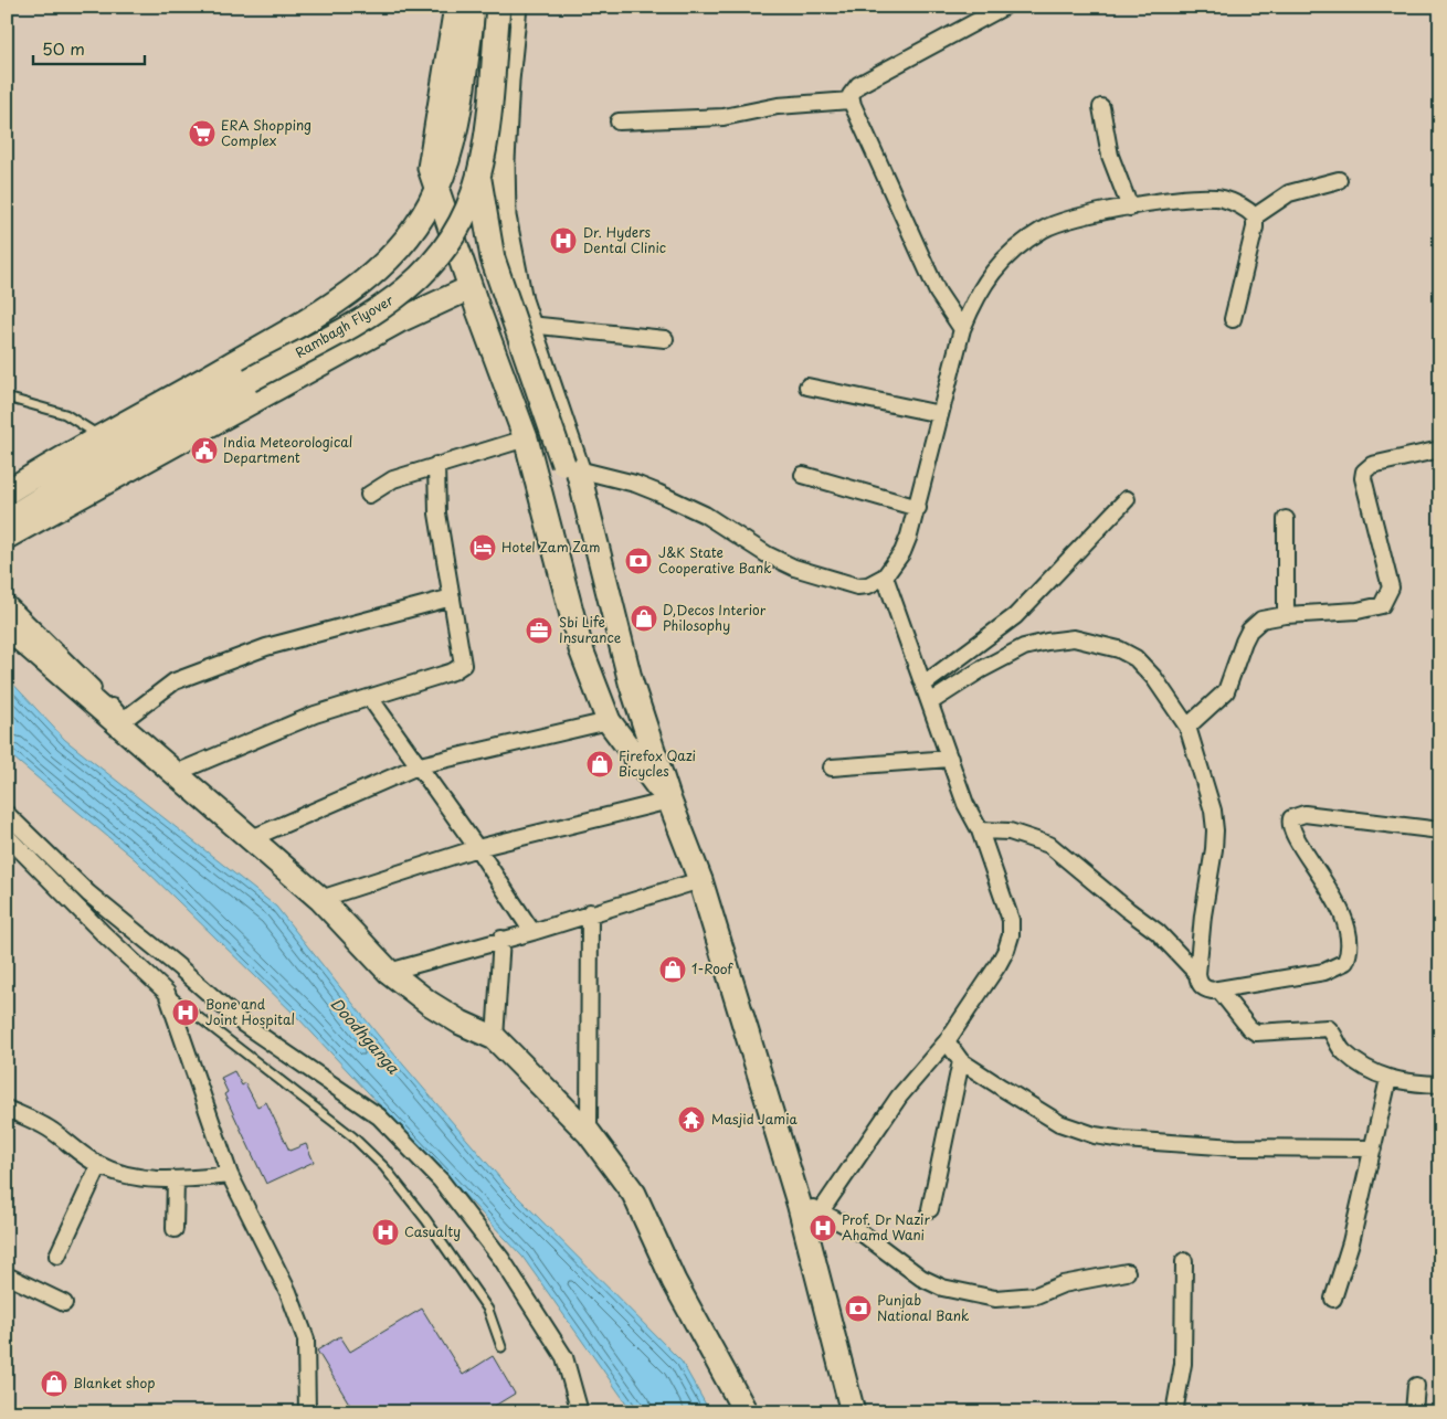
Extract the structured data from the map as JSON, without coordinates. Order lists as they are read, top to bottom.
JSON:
{
  "streets": {
    "main road": ["Rambagh Flyover"]
  },
  "water": ["Doodhganga"],
  "places": {
    "supermarket": ["ERA Shopping Complex"],
    "hospital": [
      "Dr. Hyders Dental Clinic",
      "Bone and Joint Hospital",
      "Prof. Dr Nazir Ahamd Wani",
      "Casualty"
    ],
    "public building": ["India Meteorological Department"],
    "hotel": ["Hotel Zam Zam"],
    "bank": ["J&K State Cooperative Bank", "Punjab National Bank"],
    "shop": [
      "D,Decos Interior Philosophy",
      "Firefox Qazi Bicycles",
      "1-Roof",
      "Blanket shop"
    ],
    "office": ["Sbi Life Insurance"],
    "temple": ["Masjid Jamia"]
  },
  "scale_bar": "50 m"
}
